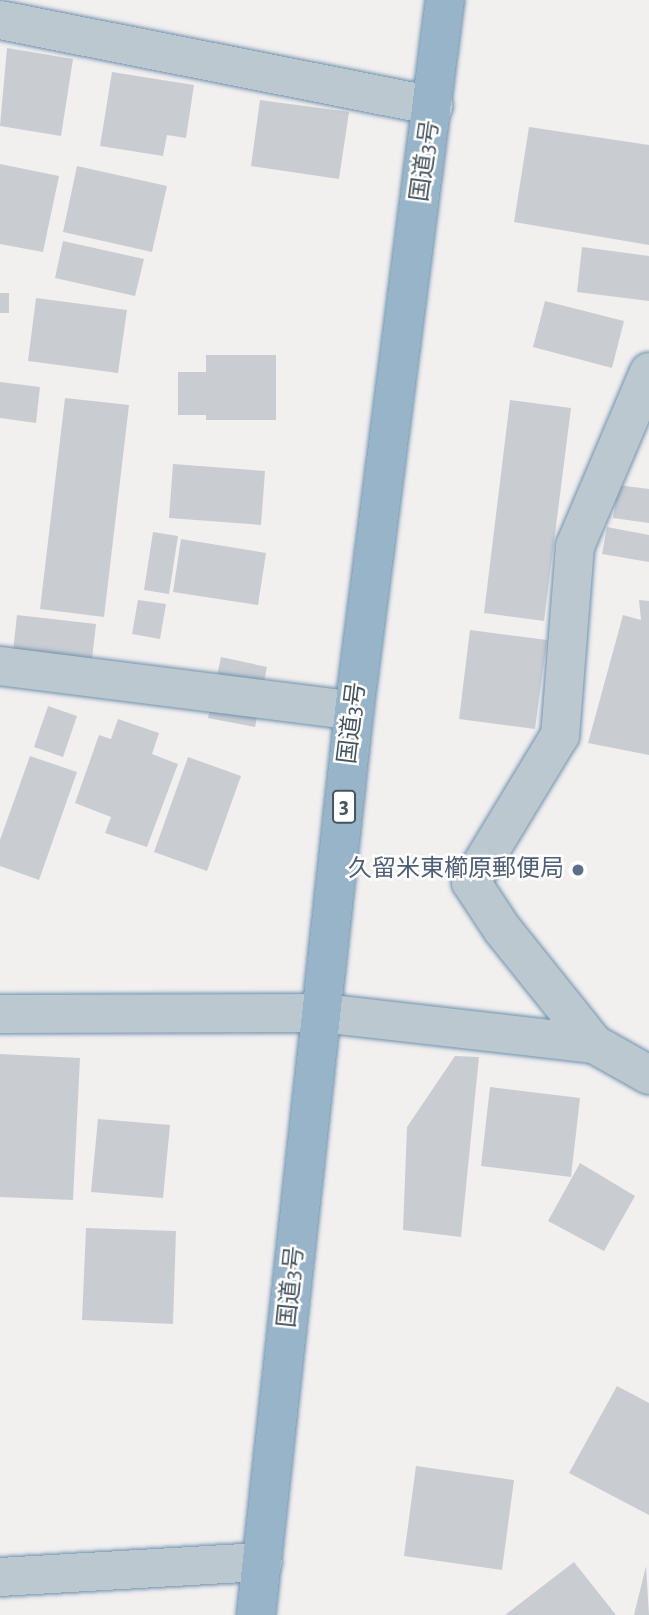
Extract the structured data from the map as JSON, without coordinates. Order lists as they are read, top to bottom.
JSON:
{
  "streets": {
    "highway": ["国道3号", "3"]
  },
  "places": ["久留米東櫛原郵便局"]
}
